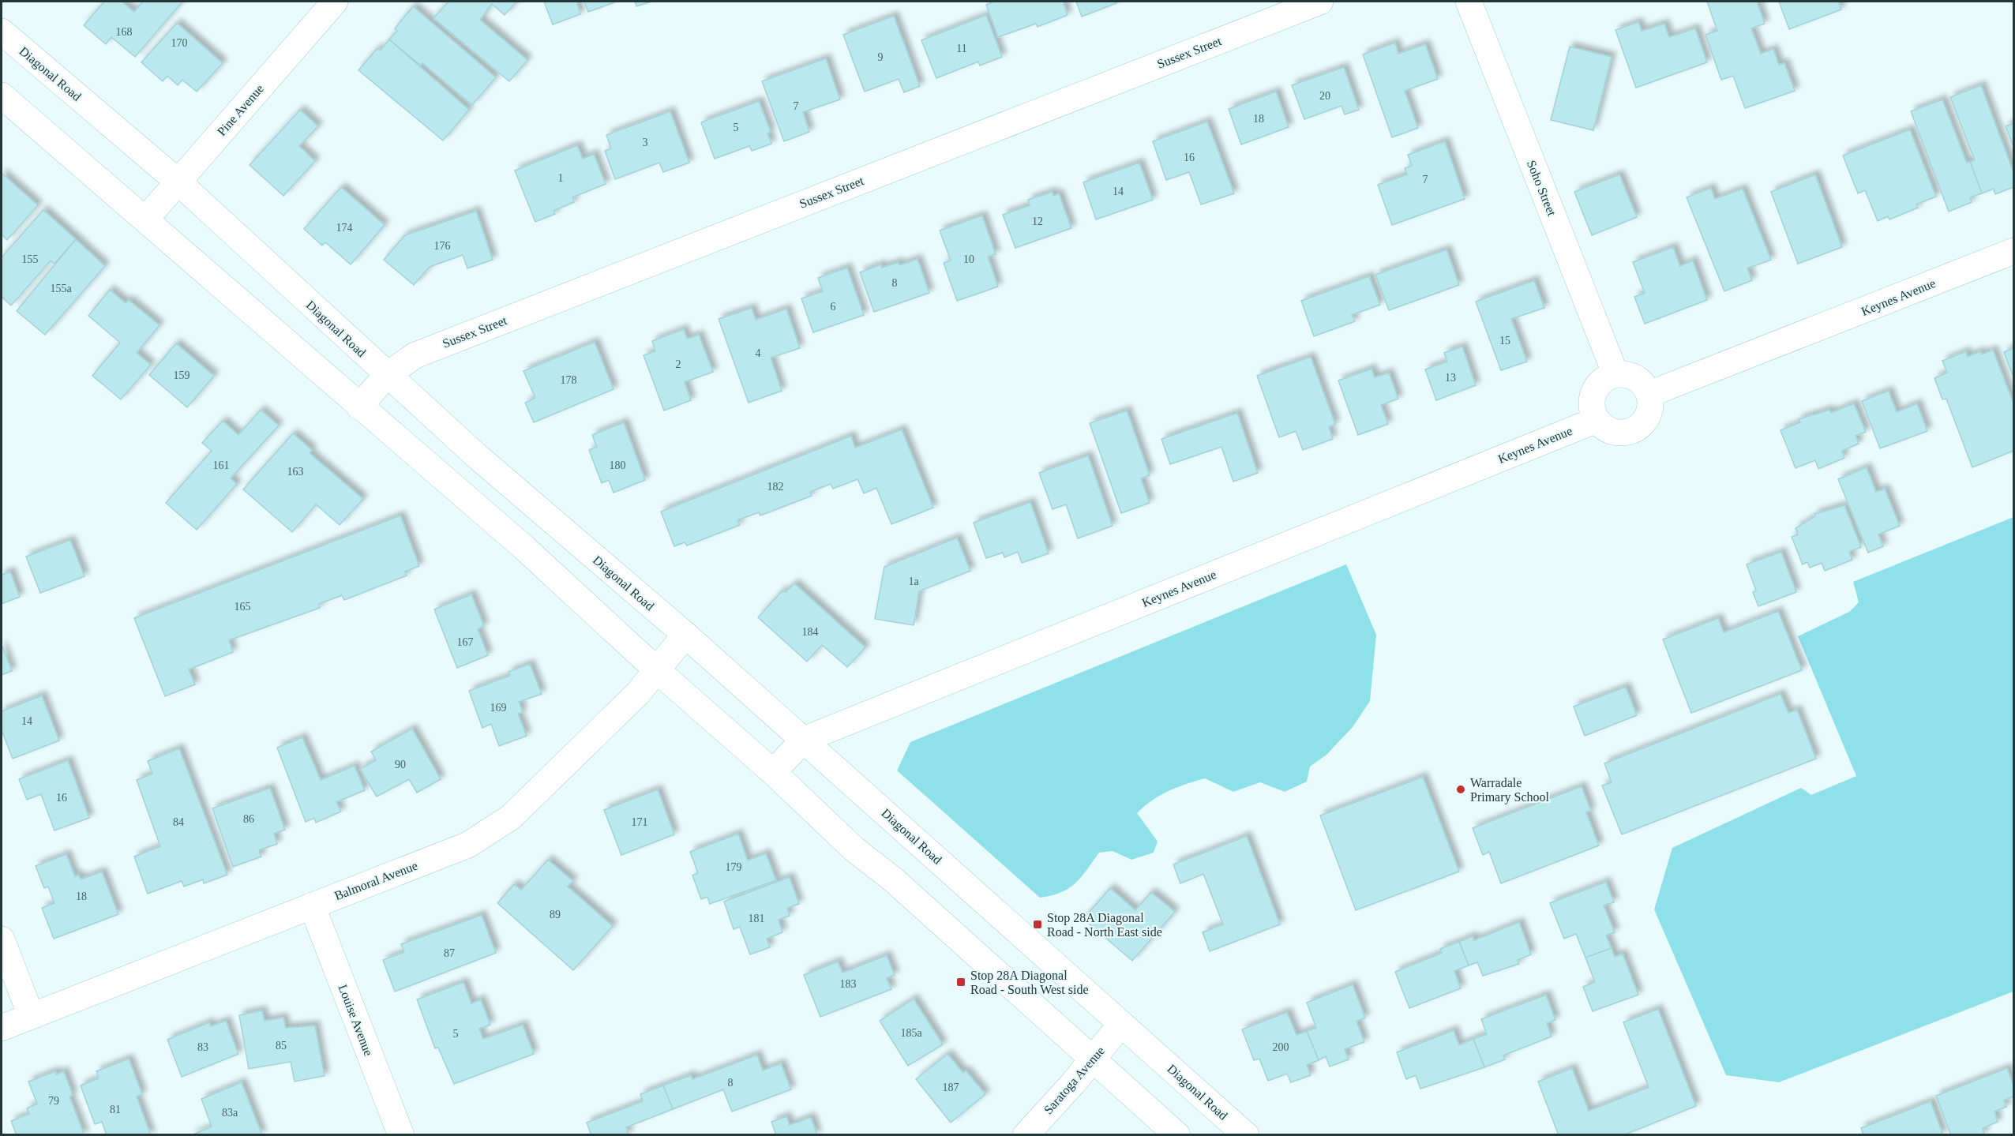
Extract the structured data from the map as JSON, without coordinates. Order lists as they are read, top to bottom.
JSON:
{
  "streets": {
    "street": [
      "Sussex Street",
      "Diagonal Road",
      "Pine Avenue",
      "Soho Street",
      "Keynes Avenue",
      "Balmoral Avenue",
      "Louise Avenue",
      "Saratoga Avenue"
    ]
  },
  "crossings": [
    ["Sussex Street", "Diagonal Road"],
    ["Diagonal Road", "Pine Avenue"],
    ["Diagonal Road", "Keynes Avenue"],
    ["Diagonal Road", "Balmoral Avenue"],
    ["Diagonal Road", "Saratoga Avenue"],
    ["Soho Street", "Keynes Avenue"],
    ["Balmoral Avenue", "Louise Avenue"]
  ],
  "places": {
    "other": ["Warradale Primary School"],
    "transit": ["Stop 28A Diagonal Road - North East side", "Stop 28A Diagonal Road - South West side"]
  },
  "house_numbers": [
    "168",
    "170",
    "11",
    "9",
    "20",
    "7",
    "18",
    "5",
    "3",
    "16",
    "1",
    "7",
    "14",
    "12",
    "174",
    "176",
    "155",
    "10",
    "8",
    "155a",
    "6",
    "15",
    "4",
    "2",
    "159",
    "13",
    "178",
    "161",
    "180",
    "163",
    "182",
    "1a",
    "165",
    "184",
    "167",
    "169",
    "14",
    "90",
    "16",
    "86",
    "84",
    "171",
    "179",
    "18",
    "89",
    "181",
    "87",
    "183",
    "185a",
    "5",
    "85",
    "83",
    "200",
    "8",
    "187",
    "79",
    "81",
    "83a"
  ]
}
